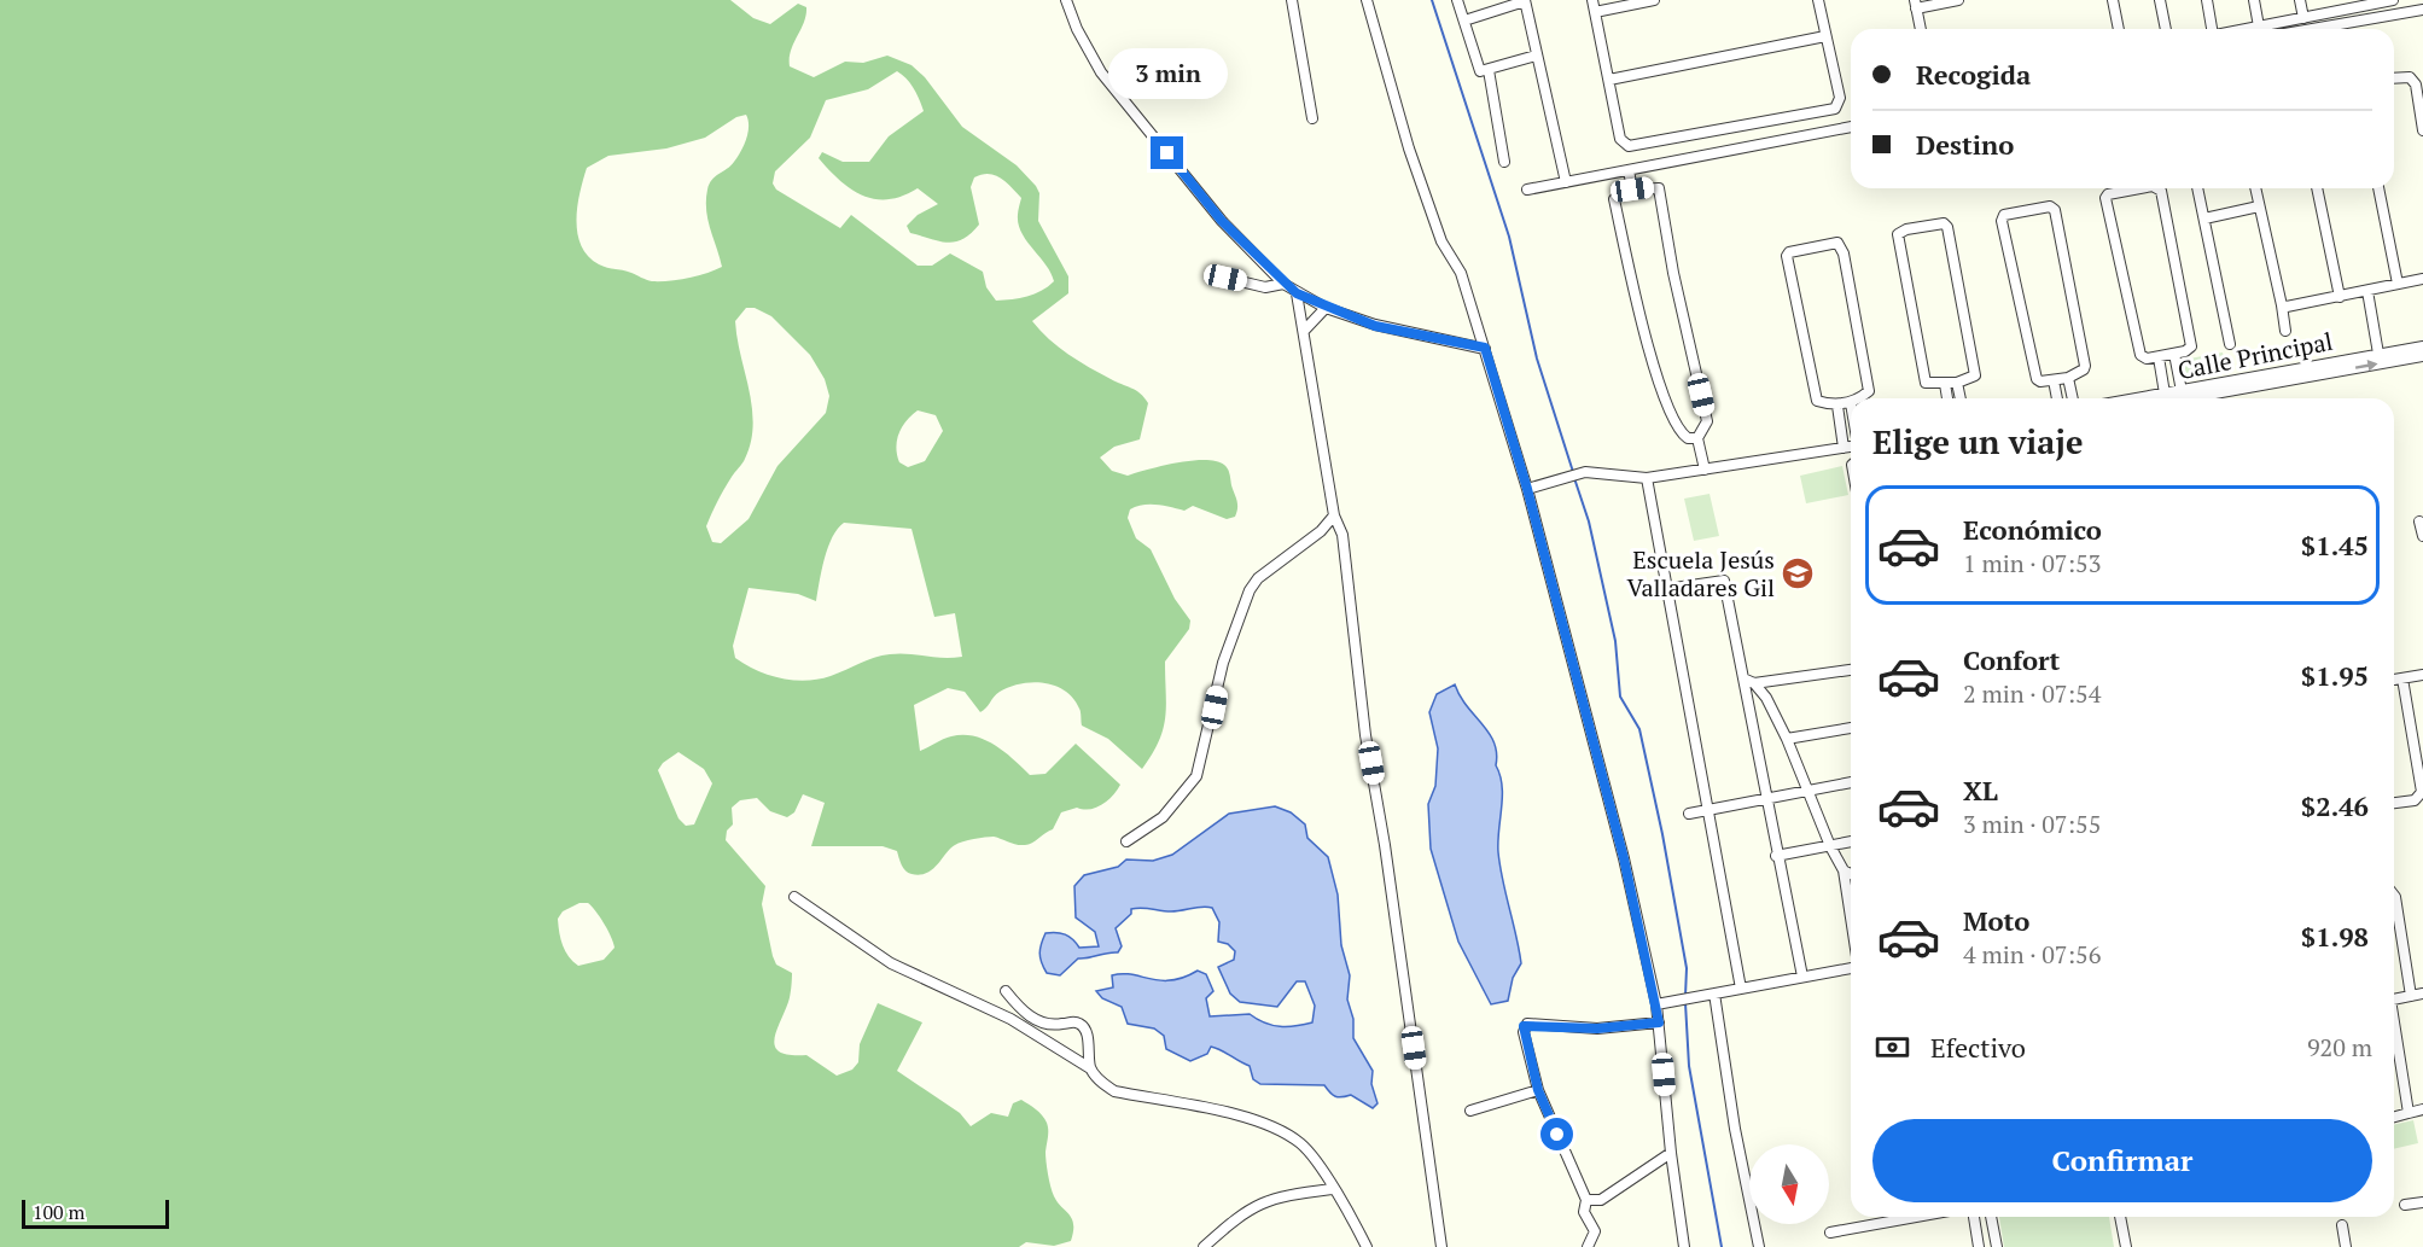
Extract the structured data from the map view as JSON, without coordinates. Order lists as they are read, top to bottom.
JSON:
{
  "streets": {
    "street": ["Calle Principal"]
  },
  "places": {
    "school or university": ["Escuela Jesús Valladares Gil"]
  },
  "scale_bar": "100 m",
  "north": "bottom",
  "page": {
    "banner": ["Recogida", "Destino"],
    "bubble": "3 min",
    "heading": "Elige un viaje",
    "list": [
      {
        "name": "Económico",
        "note": "1 min · 07:53",
        "value": "$1.45"
      },
      {
        "name": "Confort",
        "note": "2 min · 07:54",
        "value": "$1.95"
      },
      {
        "name": "XL",
        "note": "3 min · 07:55",
        "value": "$2.46"
      },
      {
        "name": "Moto",
        "note": "4 min · 07:56",
        "value": "$1.98"
      }
    ],
    "pay": ["Efectivo", "920 m"],
    "buttons": "Confirmar",
    "scale": "100 m"
  }
}
